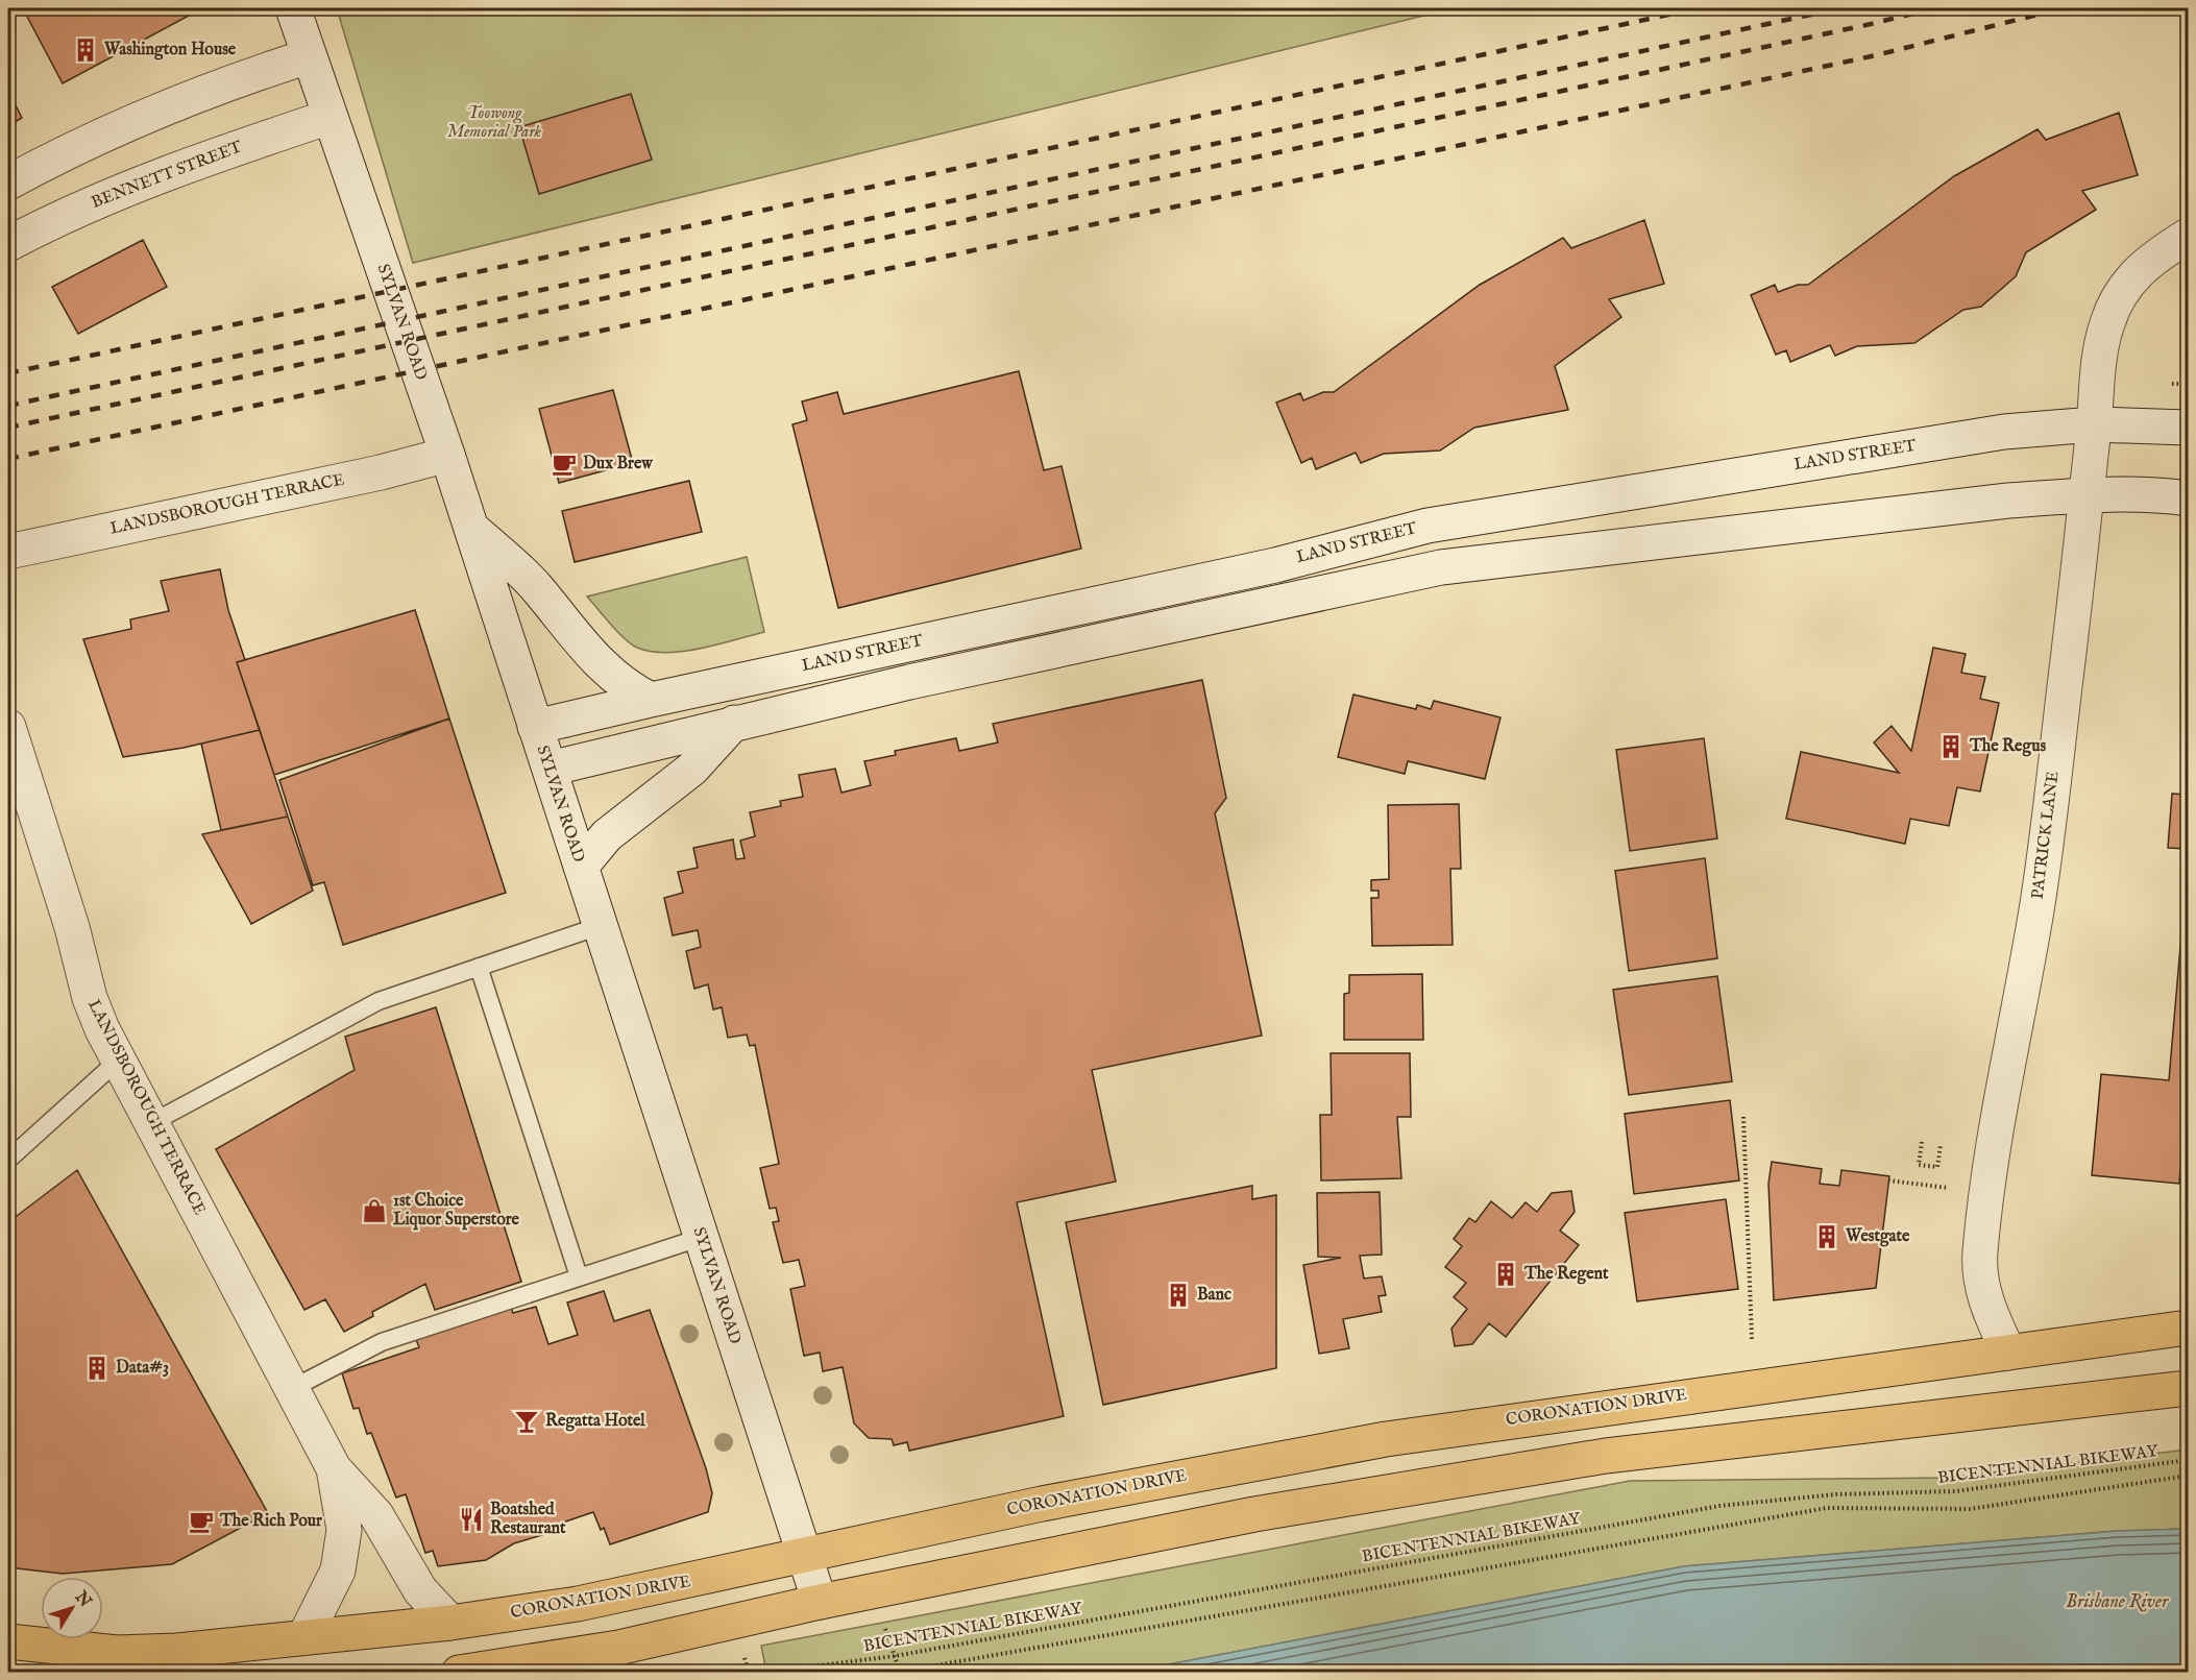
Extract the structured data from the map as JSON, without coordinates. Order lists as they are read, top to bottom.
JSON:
{
  "streets": {
    "highway": ["CORONATION DRIVE"],
    "main road": [
      "BENNETT STREET",
      "SYLVAN ROAD",
      "LAND STREET",
      "LANDSBOROUGH TERRACE",
      "PATRICK LANE"
    ],
    "path": ["BICENTENNIAL BIKEWAY"]
  },
  "crossings": [
    ["BENNETT STREET", "SYLVAN ROAD"],
    ["SYLVAN ROAD", "LAND STREET"],
    ["SYLVAN ROAD", "LANDSBOROUGH TERRACE"],
    ["SYLVAN ROAD", "CORONATION DRIVE"],
    ["LAND STREET", "PATRICK LANE"],
    ["LANDSBOROUGH TERRACE", "CORONATION DRIVE"],
    ["PATRICK LANE", "CORONATION DRIVE"]
  ],
  "water": ["Brisbane River"],
  "parks": ["Toowong Memorial Park"],
  "places": {
    "building": [
      "Washington House",
      "The Regus",
      "Westgate",
      "The Regent",
      "Banc",
      "Data#3"
    ],
    "cafe": ["Dux Brew", "The Rich Pour"],
    "shop": ["1st Choice Liquor Superstore"],
    "bar": ["Regatta Hotel"],
    "restaurant": ["Boatshed Restaurant"]
  },
  "north": "top right"
}
